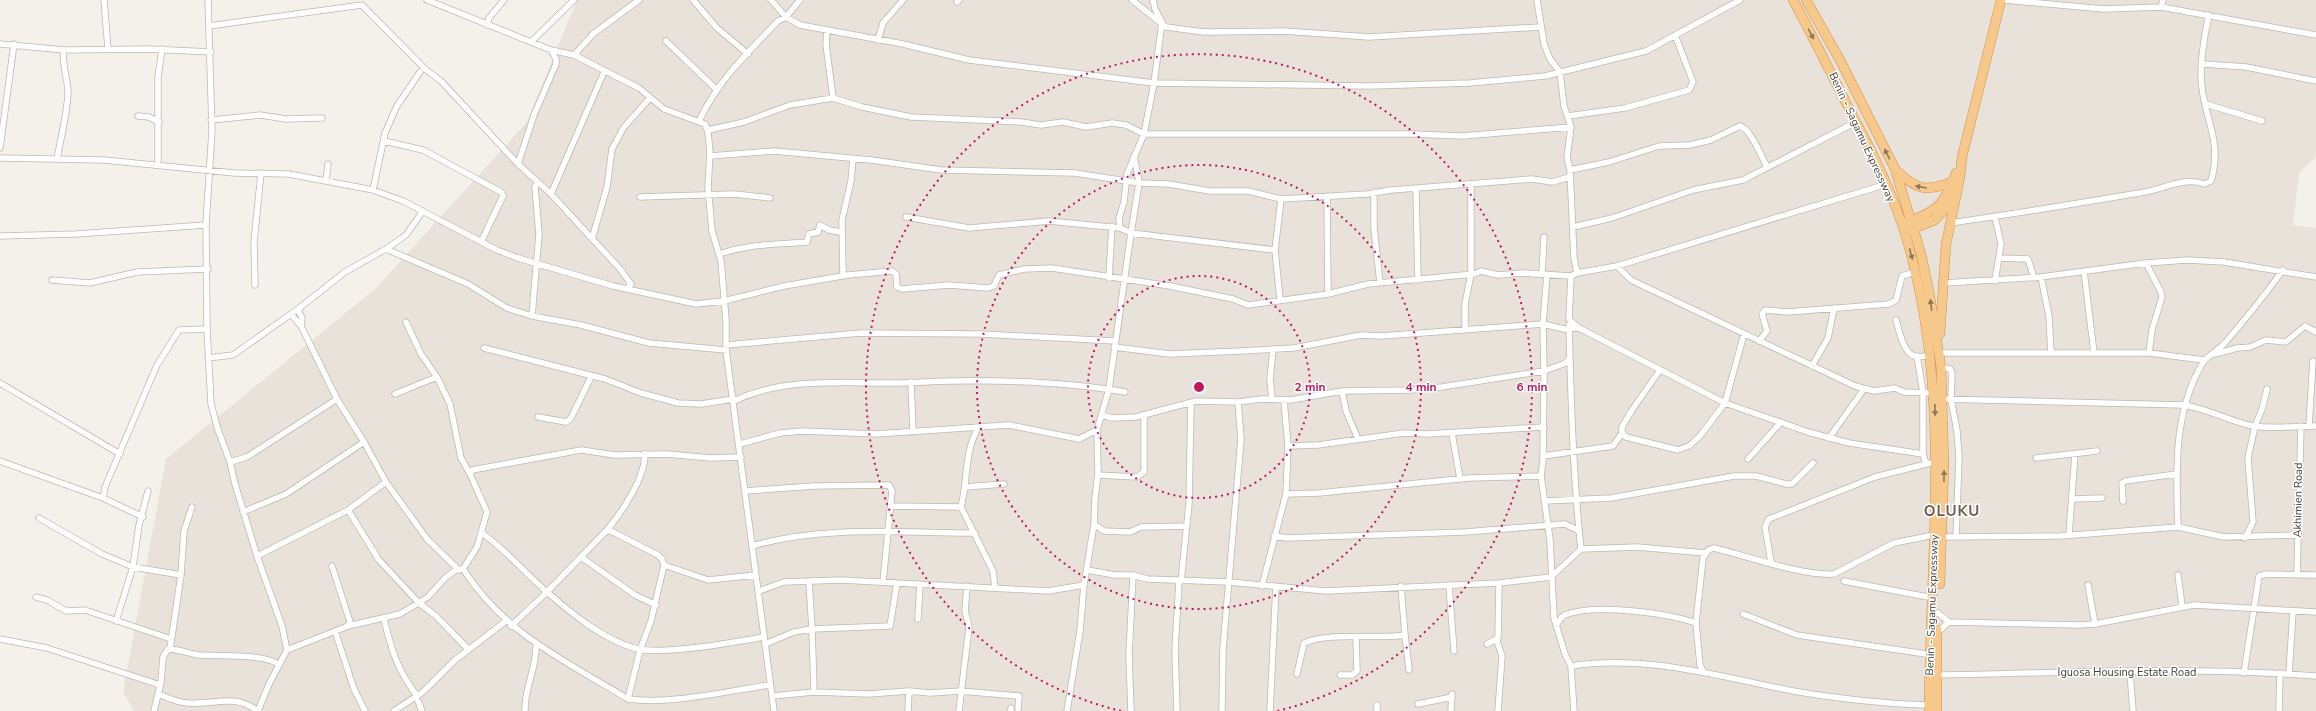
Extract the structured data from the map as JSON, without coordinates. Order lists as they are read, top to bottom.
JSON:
{
  "streets": {
    "highway": ["Benin - Sagamu Expressway"],
    "street": ["Akhimien Road", "Iguosa Housing Estate Road"]
  },
  "districts": ["OLUKU"],
  "rings": ["2 min", "4 min", "6 min"]
}
